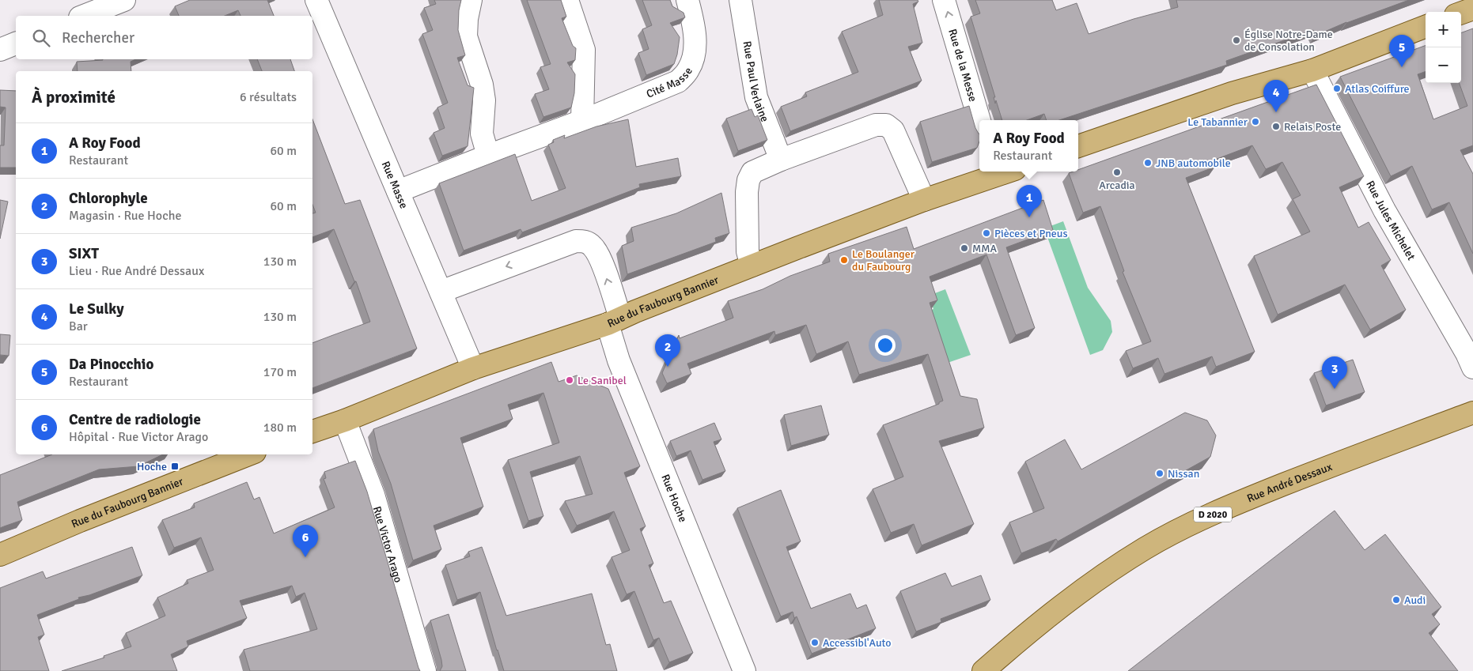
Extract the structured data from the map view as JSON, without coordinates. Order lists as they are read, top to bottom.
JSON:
{
  "streets": {
    "main road": ["Rue du Faubourg Bannier", "Rue André Dessaux", "D 2020"],
    "street": [
      "Rue de la Messe",
      "Cité Masse",
      "Rue Paul Verlaine",
      "Rue Masse",
      "Rue Jules Michelet",
      "Rue Hoche",
      "Rue Victor Arago"
    ]
  },
  "crossings": [
    ["Cité Masse", "Rue Masse"],
    ["Rue Masse", "Rue du Faubourg Bannier"],
    ["Rue Masse", "Rue Hoche"],
    ["Rue du Faubourg Bannier", "Rue Hoche"],
    ["Rue du Faubourg Bannier", "Rue Victor Arago"]
  ],
  "one_way": ["Rue de la Messe"],
  "places": {
    "other": [
      "Église Notre-Dame de Consolation",
      "Atlas Coiffure",
      "Le Tabannier",
      "Relais Poste",
      "JNB automobile",
      "Arcadia",
      "Pièces et Pneus",
      "MMA",
      "Le Boulanger du Faubourg",
      "Le Sanibel",
      "Nissan",
      "Audi",
      "Accessibl'Auto"
    ],
    "transit": ["Hoche"]
  },
  "page": {
    "map_buttons": ["+", "−"],
    "search": "Rechercher",
    "pins": [
      "5",
      "4",
      "1",
      "2",
      "3",
      "6"
    ],
    "heading": ["À proximité", "6 résultats"],
    "popup": ["A Roy Food", "Restaurant"],
    "list": [
      {
        "mark": "1",
        "name": "A Roy Food",
        "note": "Restaurant",
        "value": "60 m"
      },
      {
        "mark": "2",
        "name": "Chlorophyle",
        "note": "Magasin · Rue Hoche",
        "value": "60 m"
      },
      {
        "mark": "3",
        "name": "SIXT",
        "note": "Lieu · Rue André Dessaux",
        "value": "130 m"
      },
      {
        "mark": "4",
        "name": "Le Sulky",
        "note": "Bar",
        "value": "130 m"
      },
      {
        "mark": "5",
        "name": "Da Pinocchio",
        "note": "Restaurant",
        "value": "170 m"
      },
      {
        "mark": "6",
        "name": "Centre de radiologie",
        "note": "Hôpital · Rue Victor Arago",
        "value": "180 m"
      }
    ]
  }
}
